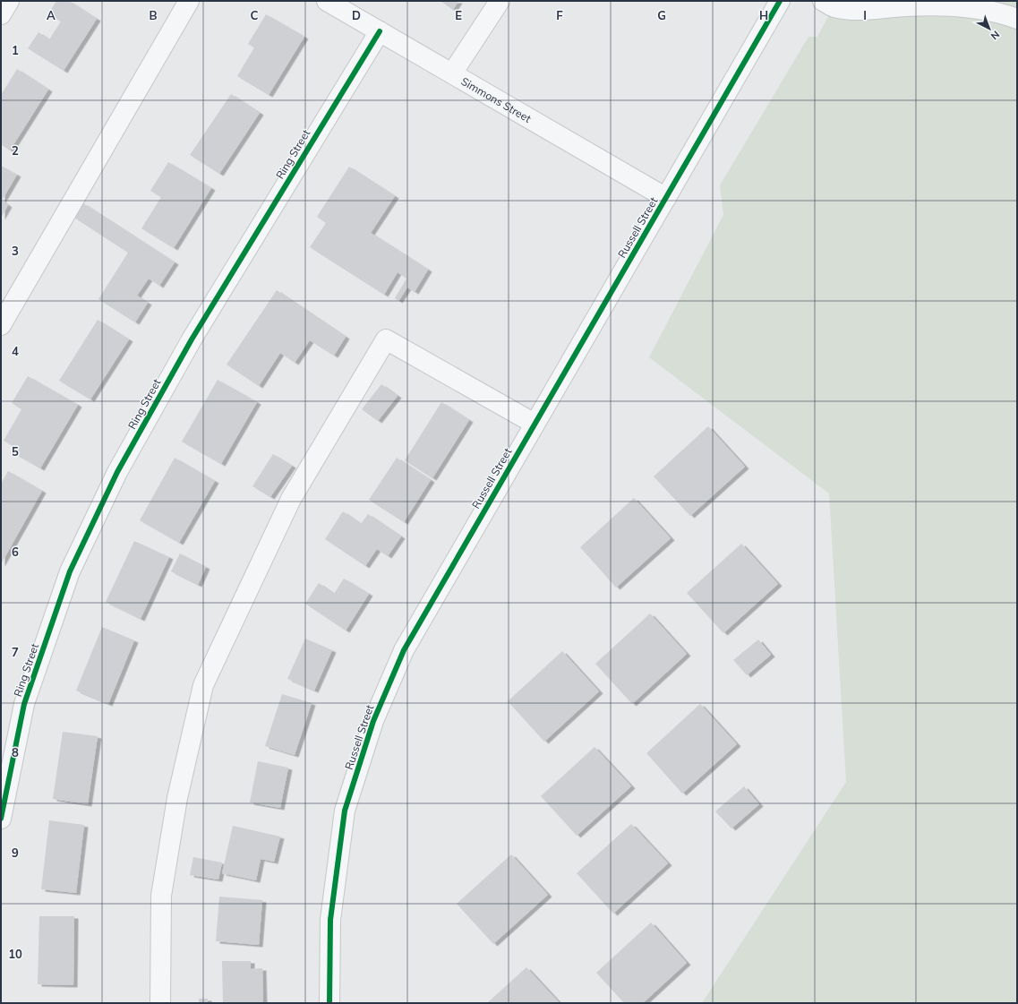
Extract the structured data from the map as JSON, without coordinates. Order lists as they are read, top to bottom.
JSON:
{
  "streets": {
    "street": ["Simmons Street", "Ring Street", "Russell Street"]
  },
  "crossings": [
    ["Simmons Street", "Ring Street"],
    ["Simmons Street", "Russell Street"]
  ],
  "north": "bottom right",
  "grid": {
    "columns": [
      "A",
      "B",
      "C",
      "D",
      "E",
      "F",
      "G",
      "H",
      "I"
    ],
    "rows": [
      "1",
      "2",
      "3",
      "4",
      "5",
      "6",
      "7",
      "8",
      "9",
      "10"
    ]
  }
}
